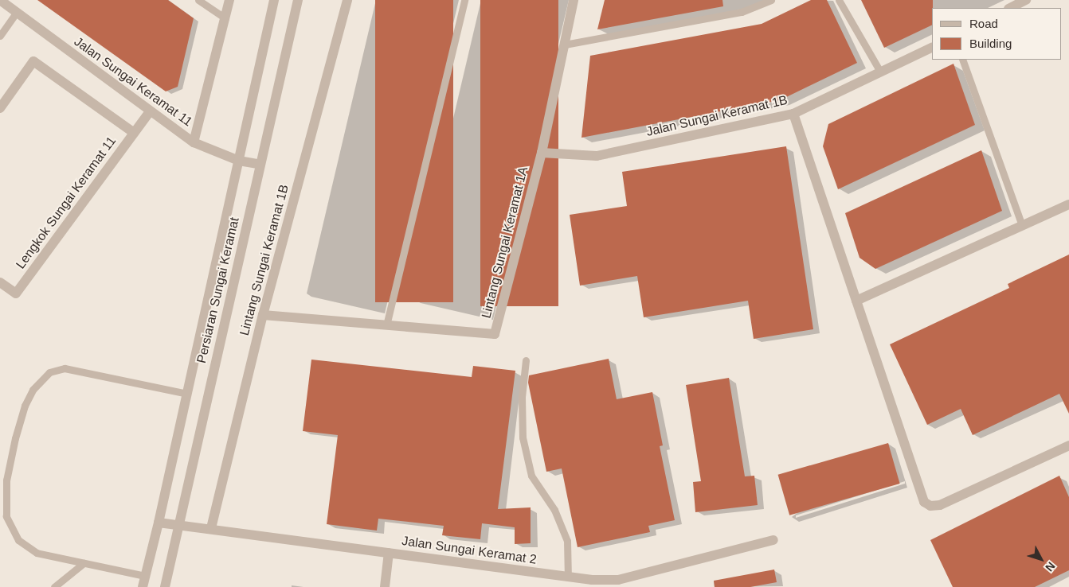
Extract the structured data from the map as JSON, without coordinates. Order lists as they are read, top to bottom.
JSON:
{
  "streets": {
    "street": [
      "Jalan Sungai Keramat 11",
      "Jalan Sungai Keramat 1B",
      "Lengkok Sungai Keramat 11",
      "Lintang Sungai Keramat 1A",
      "Lintang Sungai Keramat 1B",
      "Persiaran Sungai Keramat",
      "Jalan Sungai Keramat 2"
    ]
  },
  "crossings": [
    ["Jalan Sungai Keramat 11", "Lengkok Sungai Keramat 11"],
    ["Jalan Sungai Keramat 11", "Persiaran Sungai Keramat"],
    ["Jalan Sungai Keramat 1B", "Lintang Sungai Keramat 1A"],
    ["Lintang Sungai Keramat 1A", "Lintang Sungai Keramat 1B"],
    ["Lintang Sungai Keramat 1B", "Jalan Sungai Keramat 2"],
    ["Persiaran Sungai Keramat", "Jalan Sungai Keramat 2"]
  ],
  "legend": ["Road", "Building"],
  "north": "bottom right"
}
